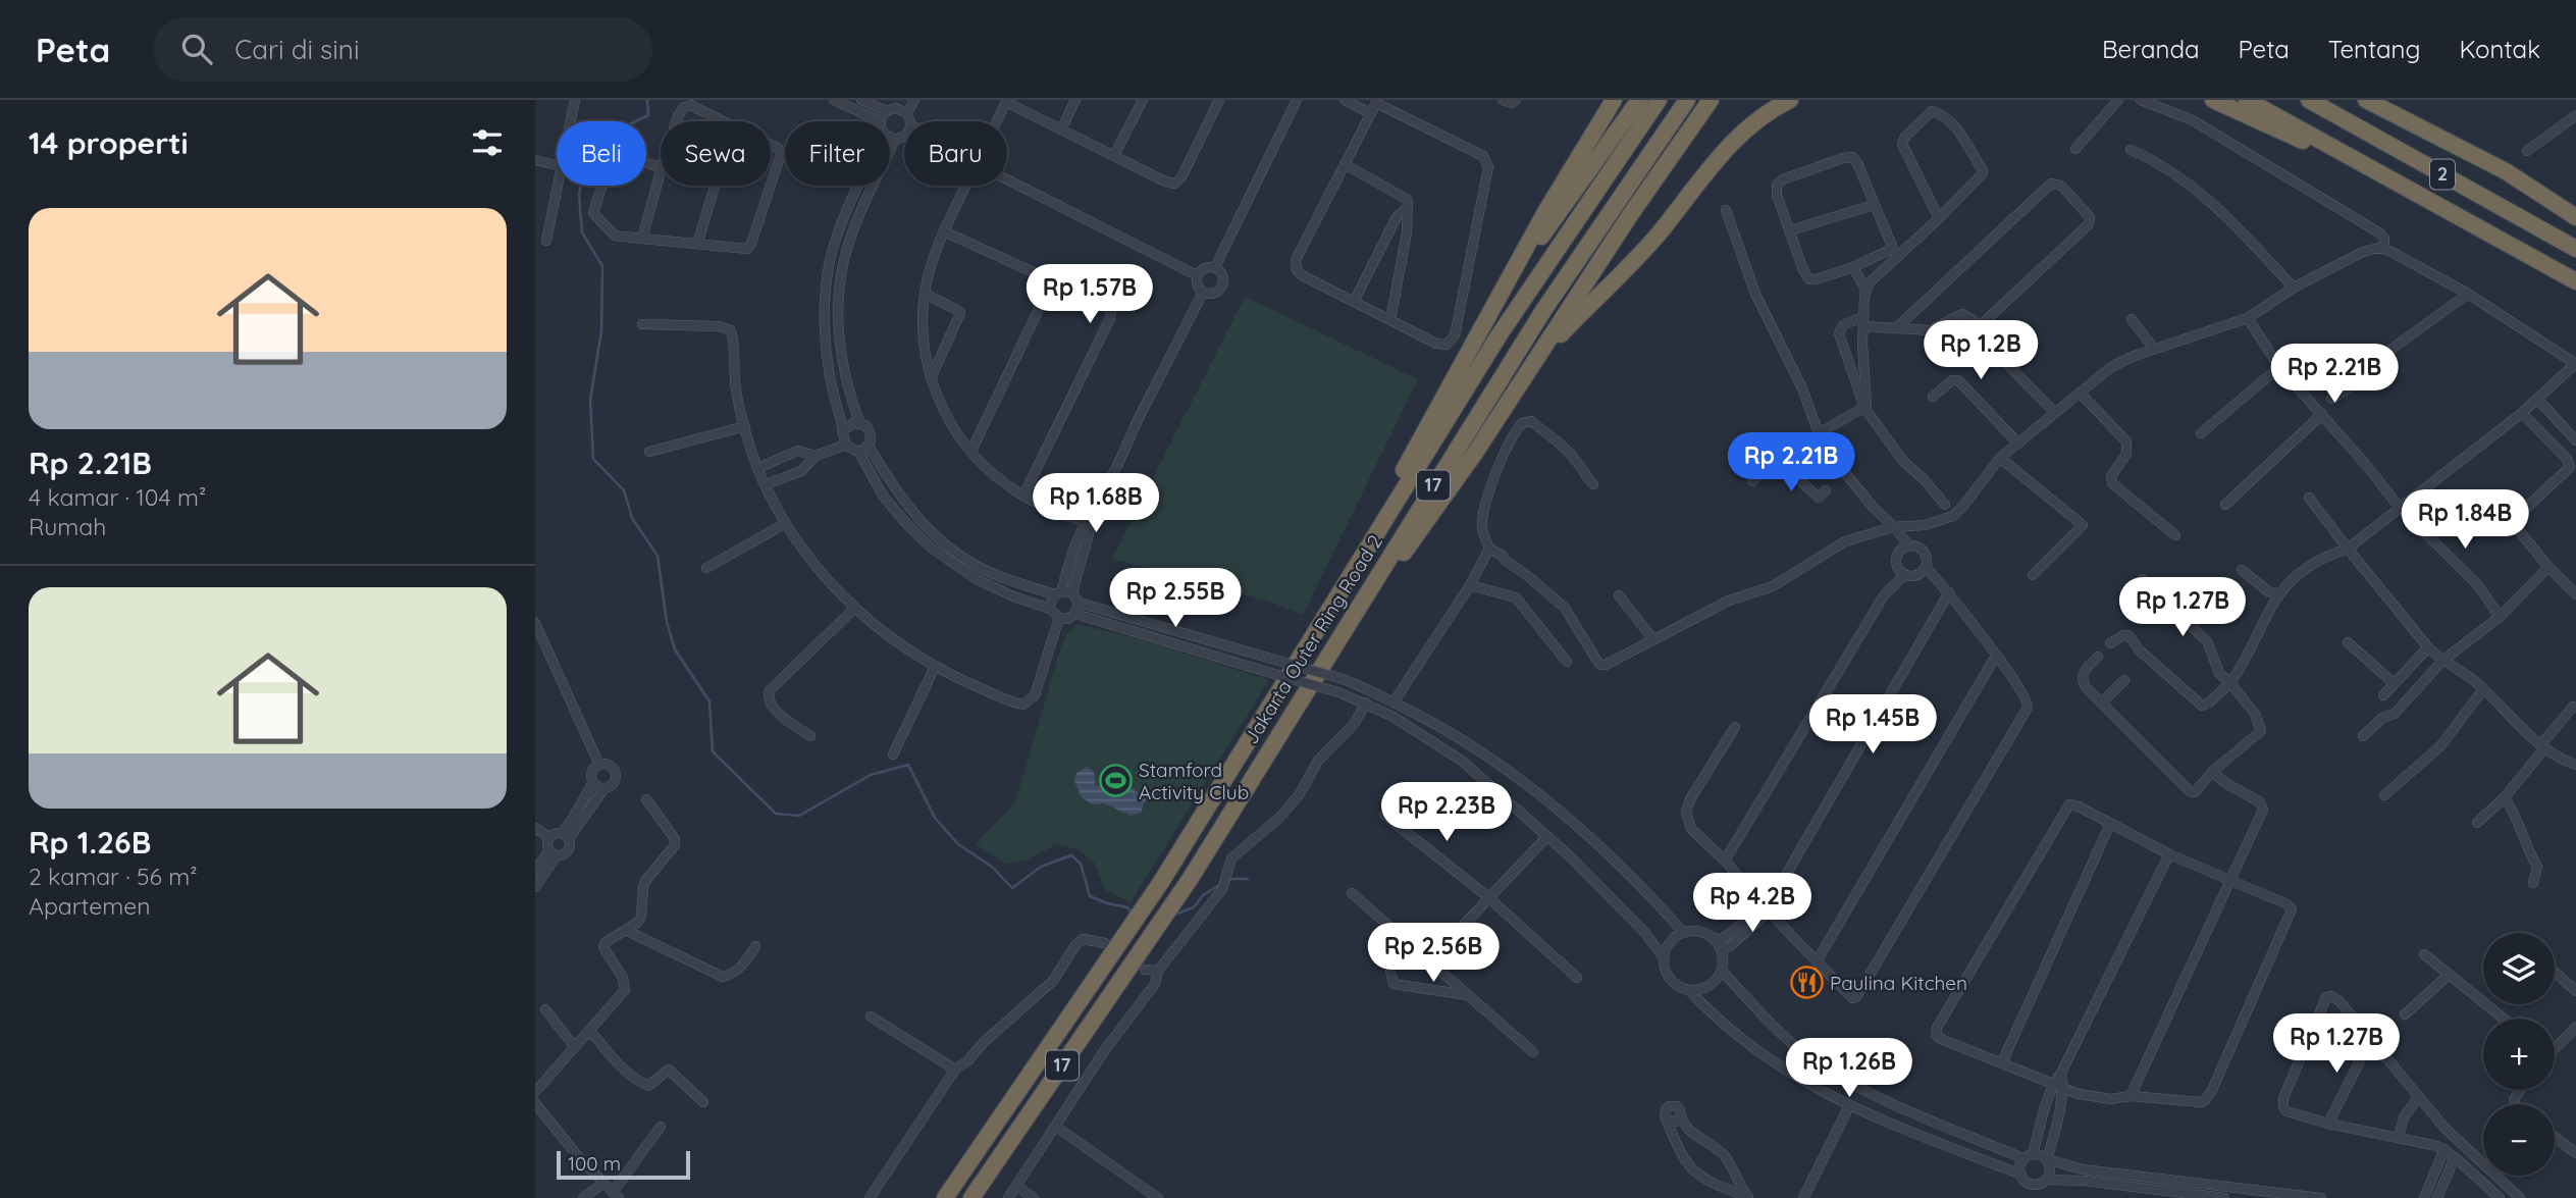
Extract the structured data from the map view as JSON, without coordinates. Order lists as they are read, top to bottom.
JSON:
{
  "streets": {
    "highway": ["2", "17", "Jakarta Outer Ring Road 2"]
  },
  "places": {
    "sports": ["Stamford Activity Club"],
    "restaurant": ["Paulina Kitchen"]
  },
  "scale_bar": "100 m",
  "page": {
    "header": "Peta",
    "search": "Cari di sini",
    "nav": [
      "Beranda",
      "Peta",
      "Tentang",
      "Kontak"
    ],
    "heading": "14 properti",
    "chip": [
      "Beli",
      "Sewa",
      "Filter",
      "Baru"
    ],
    "list": [
      {
        "name": "Rp 2.21B",
        "note": "4 kamar · 104 m² · Rumah"
      },
      {
        "name": "Rp 1.26B",
        "note": "2 kamar · 56 m² · Apartemen"
      }
    ],
    "price": [
      "Rp 1.57B",
      "Rp 1.2B",
      "Rp 2.21B",
      "Rp 2.21B",
      "Rp 1.68B",
      "Rp 1.84B",
      "Rp 2.55B",
      "Rp 1.27B",
      "Rp 1.45B",
      "Rp 2.23B",
      "Rp 4.2B",
      "Rp 2.56B",
      "Rp 1.27B",
      "Rp 1.26B"
    ],
    "map_buttons": ["+", "−"],
    "scale": "100 m"
  }
}
